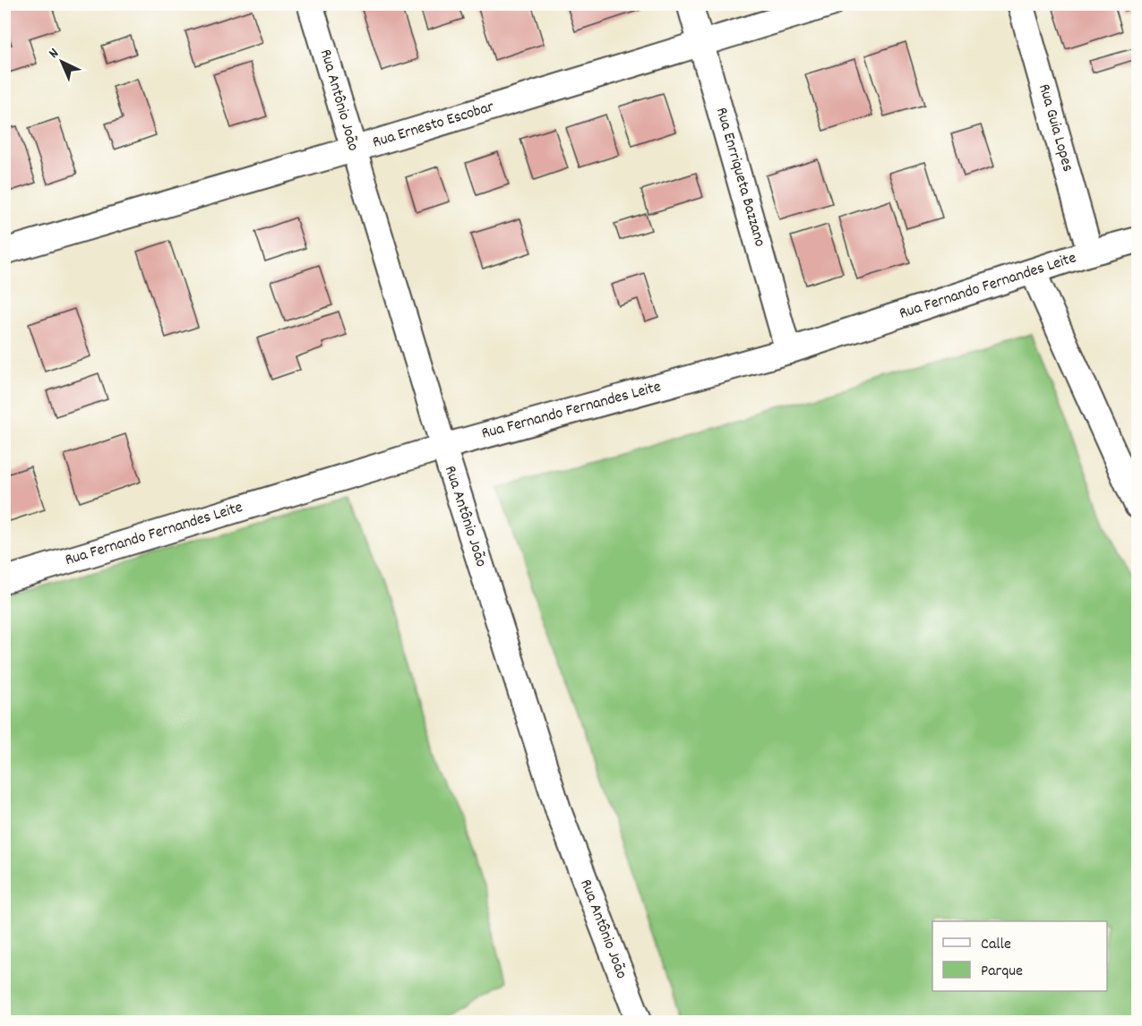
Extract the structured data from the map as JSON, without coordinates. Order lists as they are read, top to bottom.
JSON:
{
  "streets": {
    "street": [
      "Rua Antônio João",
      "Rua Ernesto Escobar",
      "Rua Guia Lopes",
      "Rua Enrriqueta Bazzano",
      "Rua Fernando Fernandes Leite"
    ]
  },
  "crossings": [
    ["Rua Antônio João", "Rua Ernesto Escobar"],
    ["Rua Antônio João", "Rua Fernando Fernandes Leite"],
    ["Rua Ernesto Escobar", "Rua Enrriqueta Bazzano"],
    ["Rua Guia Lopes", "Rua Fernando Fernandes Leite"],
    ["Rua Enrriqueta Bazzano", "Rua Fernando Fernandes Leite"]
  ],
  "legend": ["Calle", "Parque"],
  "north": "top left"
}
